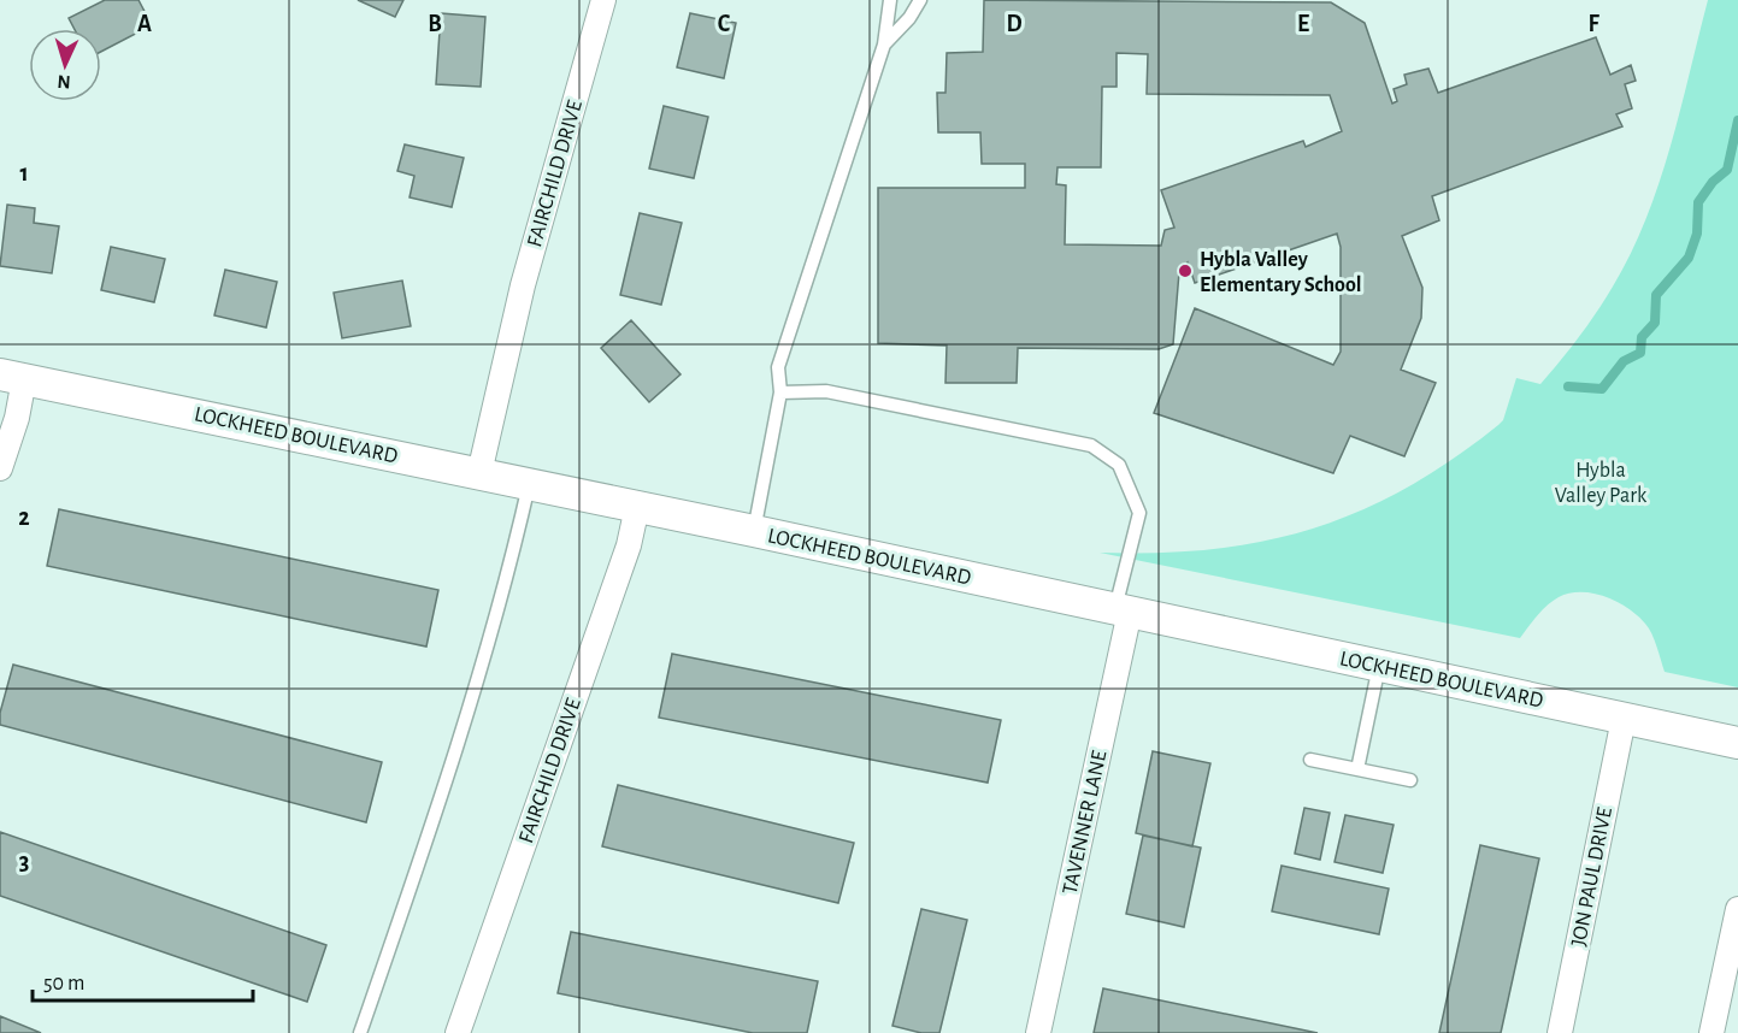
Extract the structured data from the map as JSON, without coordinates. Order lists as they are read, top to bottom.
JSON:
{
  "streets": {
    "street": [
      "FAIRCHILD DRIVE",
      "LOCKHEED BOULEVARD",
      "TAVENNER LANE",
      "JON PAUL DRIVE"
    ]
  },
  "crossings": [
    ["FAIRCHILD DRIVE", "LOCKHEED BOULEVARD"],
    ["LOCKHEED BOULEVARD", "TAVENNER LANE"],
    ["LOCKHEED BOULEVARD", "JON PAUL DRIVE"]
  ],
  "parks": ["Hybla Valley Park"],
  "places": ["Hybla Valley Elementary School"],
  "scale_bar": "50 m",
  "north": "bottom",
  "grid": {
    "columns": [
      "A",
      "B",
      "C",
      "D",
      "E",
      "F"
    ],
    "rows": ["1", "2", "3"]
  }
}
